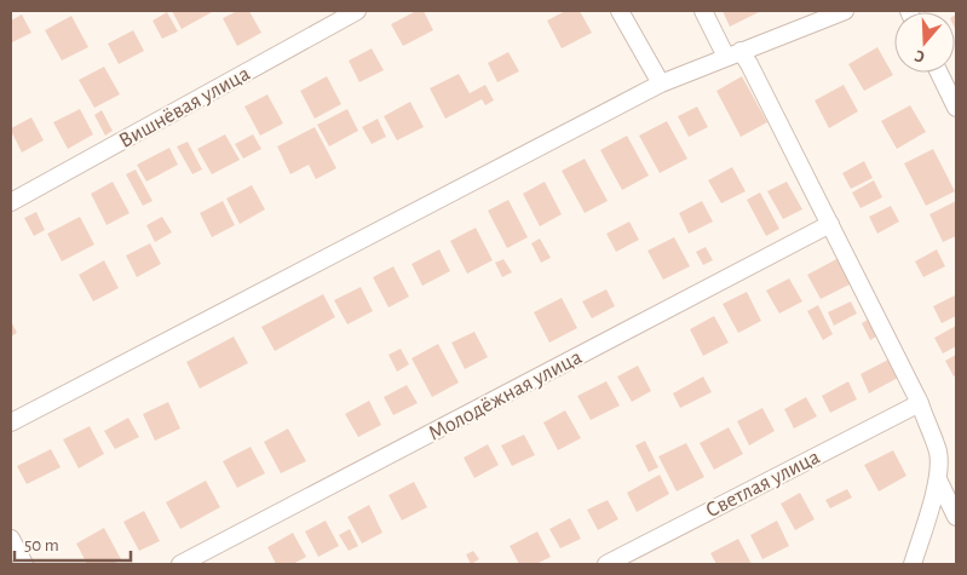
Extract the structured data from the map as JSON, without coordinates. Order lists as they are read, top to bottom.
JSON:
{
  "streets": {
    "street": ["Вишнёвая улица", "Молодёжная улица", "Светлая улица"]
  },
  "scale_bar": "50 m",
  "north": "bottom"
}
